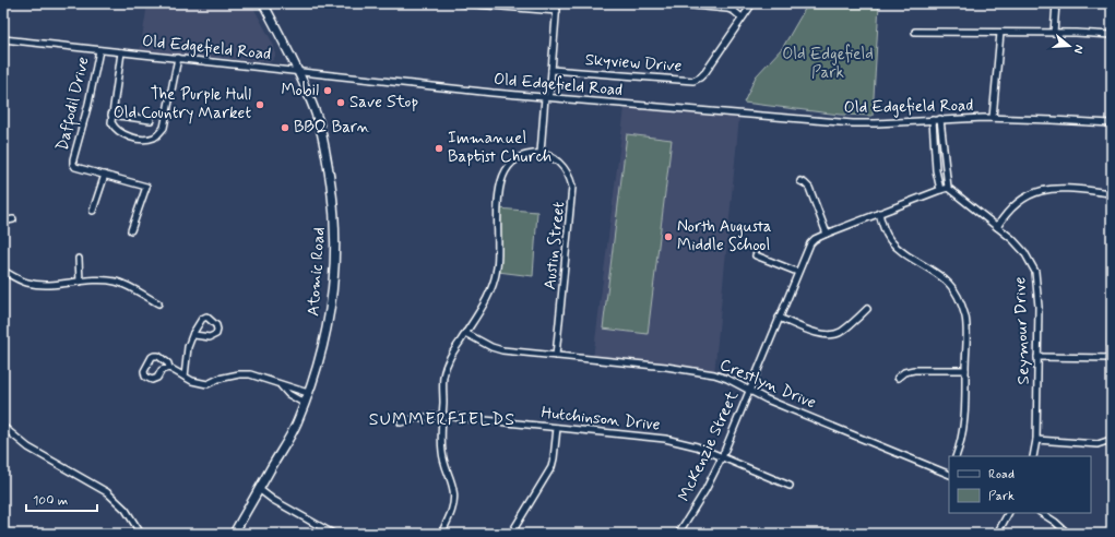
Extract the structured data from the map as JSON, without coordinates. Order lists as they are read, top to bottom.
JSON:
{
  "streets": {
    "main road": ["Atomic Road"],
    "street": [
      "Old Edgefield Road",
      "Skyview Drive",
      "Daffodil Drive",
      "Austin Street",
      "Seymour Drive",
      "Crestlyn Drive",
      "Hutchinson Drive",
      "McKenzie Street"
    ]
  },
  "crossings": [
    ["Old Edgefield Road", "Daffodil Drive"],
    ["Old Edgefield Road", "Atomic Road"],
    ["Austin Street", "Crestlyn Drive"],
    ["Crestlyn Drive", "McKenzie Street"],
    ["Hutchinson Drive", "McKenzie Street"]
  ],
  "districts": ["SUMMERFIELDS"],
  "parks": ["Old Edgefield Park"],
  "places": [
    "Mobil",
    "Save Stop",
    "The Purple Hull Old Country Market",
    "BBQ Barn",
    "Immanuel Baptist Church",
    "North Augusta Middle School"
  ],
  "legend": ["Road", "Park"],
  "scale_bar": "100 m",
  "north": "right"
}
